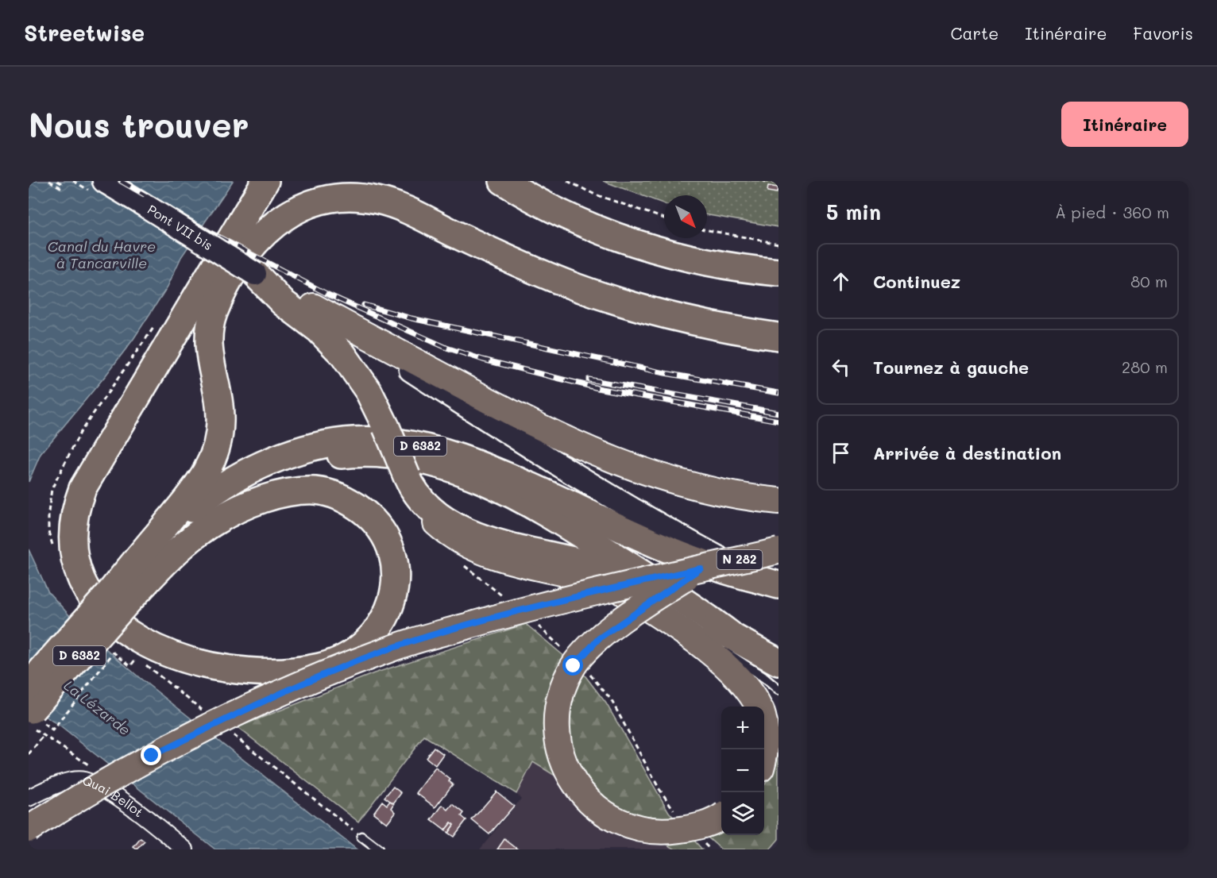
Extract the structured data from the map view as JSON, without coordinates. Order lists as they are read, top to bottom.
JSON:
{
  "streets": {
    "highway": ["D 6382"],
    "main road": ["Pont VII bis", "N 282"],
    "street": ["Quai Bellot"]
  },
  "crossings": [
    ["Pont VII bis", "D 6382"]
  ],
  "water": ["Canal du Havre à Tancarville", "La Lézarde"],
  "north": "bottom right",
  "page": {
    "header": "Streetwise",
    "nav": ["Carte", "Itinéraire", "Favoris"],
    "buttons": "Itinéraire",
    "title": "Nous trouver",
    "heading": ["5 min", "À pied · 360 m"],
    "list": [
      ["Continuez", "80 m"],
      ["Tournez à gauche", "280 m"],
      "Arrivée à destination"
    ],
    "map_buttons": ["+", "−"]
  }
}
